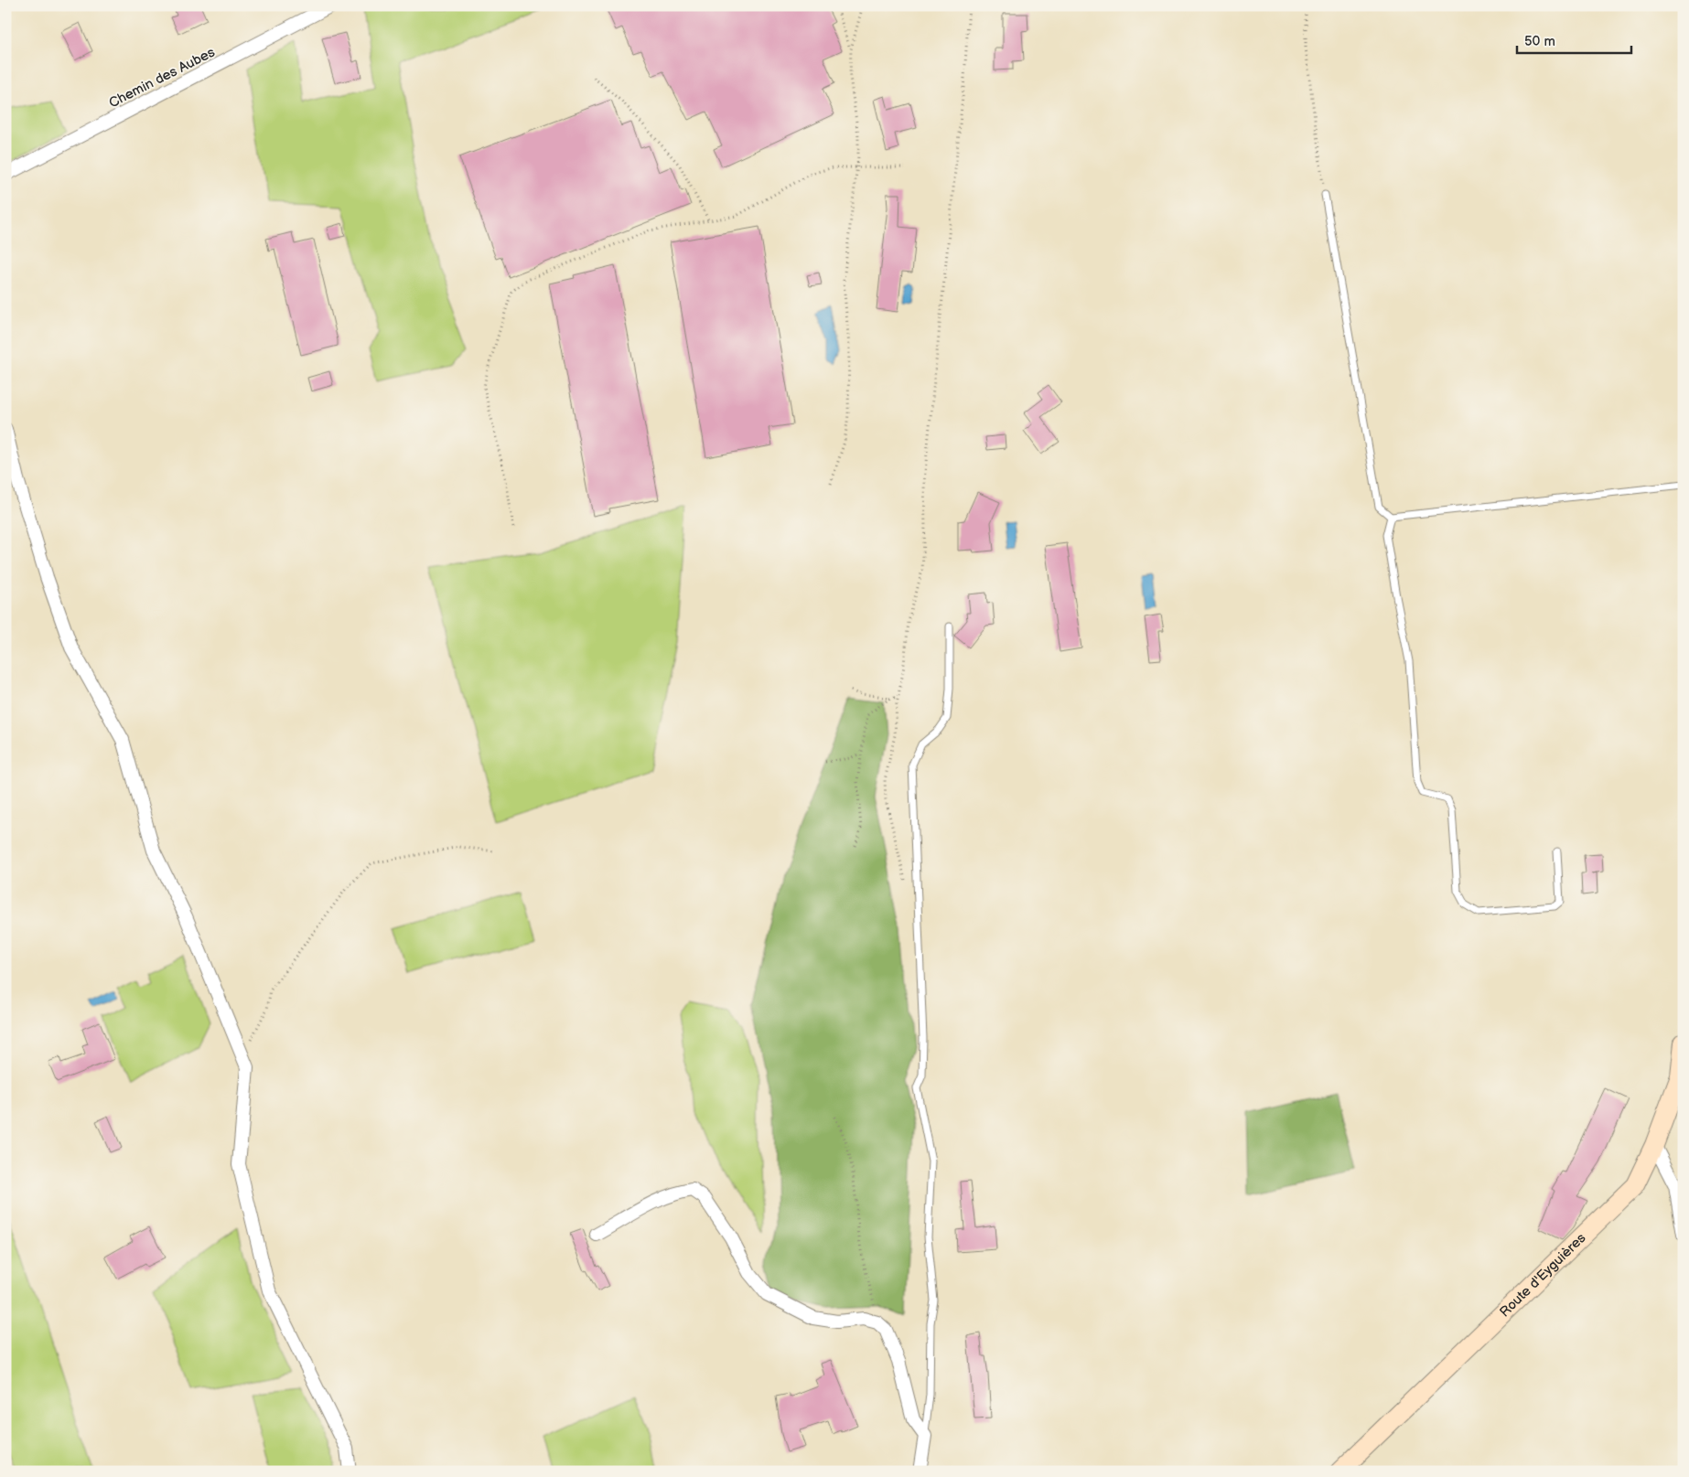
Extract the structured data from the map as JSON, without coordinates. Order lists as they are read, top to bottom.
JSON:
{
  "streets": {
    "main road": ["Route d'Eyguières"],
    "street": ["Chemin des Aubes"]
  },
  "scale_bar": "50 m"
}
